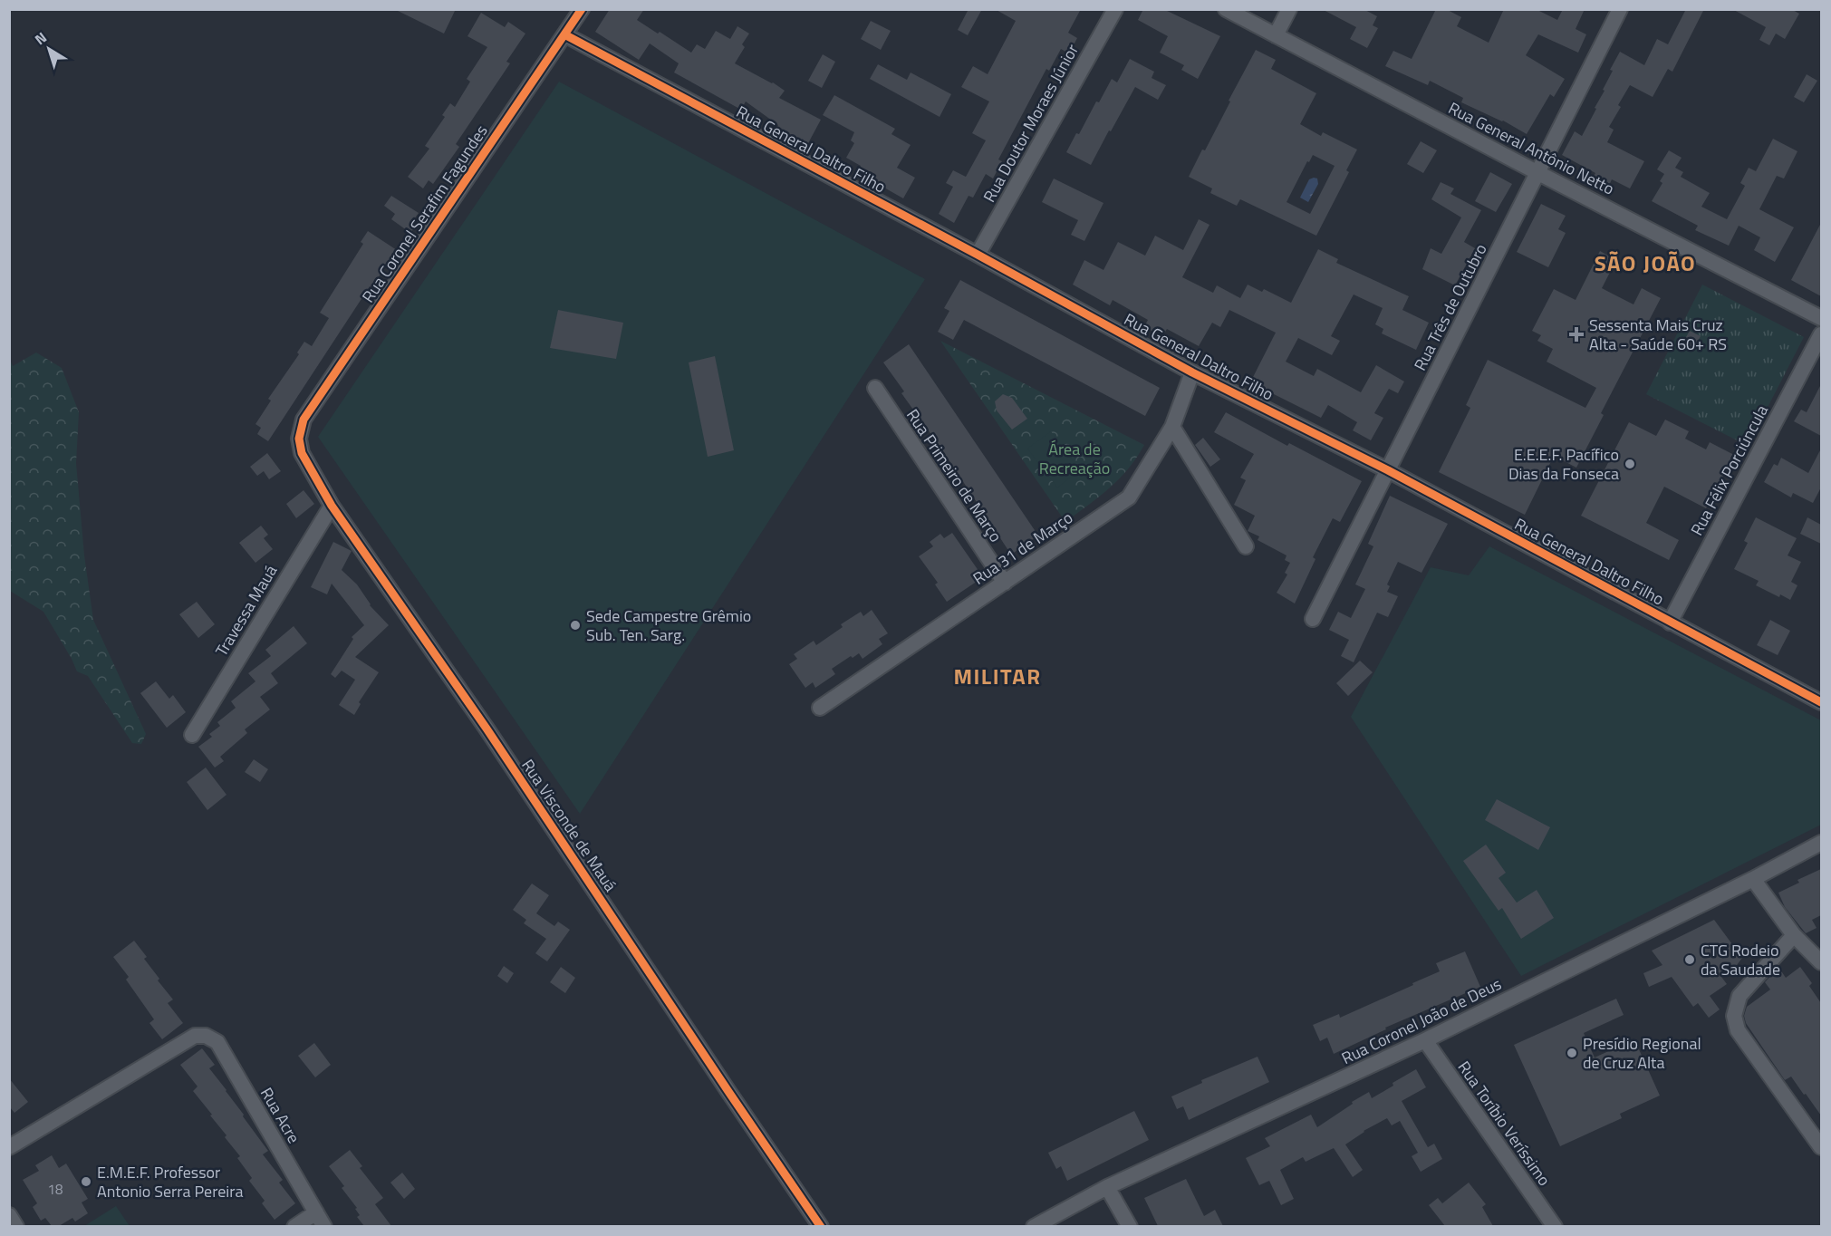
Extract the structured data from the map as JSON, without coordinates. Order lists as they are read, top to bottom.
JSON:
{
  "streets": {
    "street": [
      "Rua Doutor Moraes Júnior",
      "Rua General Antônio Netto",
      "Rua General Daltro Filho",
      "Rua Coronel Serafim Fagundes",
      "Rua Três de Outubro",
      "Rua Félix Porciúncula",
      "Rua Primeiro de Março",
      "Rua 31 de Março",
      "Travessa Mauá",
      "Rua Visconde de Mauá",
      "Rua Coronel João de Deus",
      "Rua Acre",
      "Rua Toríbio Veríssimo"
    ]
  },
  "crossings": [
    ["Rua Doutor Moraes Júnior", "Rua General Daltro Filho"],
    ["Rua General Antônio Netto", "Rua Três de Outubro"],
    ["Rua General Daltro Filho", "Rua Coronel Serafim Fagundes"],
    ["Rua General Daltro Filho", "Rua Três de Outubro"],
    ["Rua General Daltro Filho", "Rua Félix Porciúncula"],
    ["Rua General Daltro Filho", "Rua 31 de Março"],
    ["Rua Coronel Serafim Fagundes", "Rua Visconde de Mauá"],
    ["Rua Primeiro de Março", "Rua 31 de Março"],
    ["Travessa Mauá", "Rua Visconde de Mauá"],
    ["Rua Coronel João de Deus", "Rua Toríbio Veríssimo"]
  ],
  "districts": ["SÃO JOÃO", "MILITAR"],
  "parks": ["Área de Recreação"],
  "places": {
    "health": ["Sessenta Mais Cruz Alta - Saúde 60+ RS"],
    "other": [
      "E.E.E.F. Pacífico Dias da Fonseca",
      "Sede Campestre Grêmio Sub. Ten. Sarg.",
      "CTG Rodeio da Saudade",
      "Presídio Regional de Cruz Alta",
      "E.M.E.F. Professor Antonio Serra Pereira"
    ]
  },
  "house_numbers": ["18"],
  "north": "top left"
}
